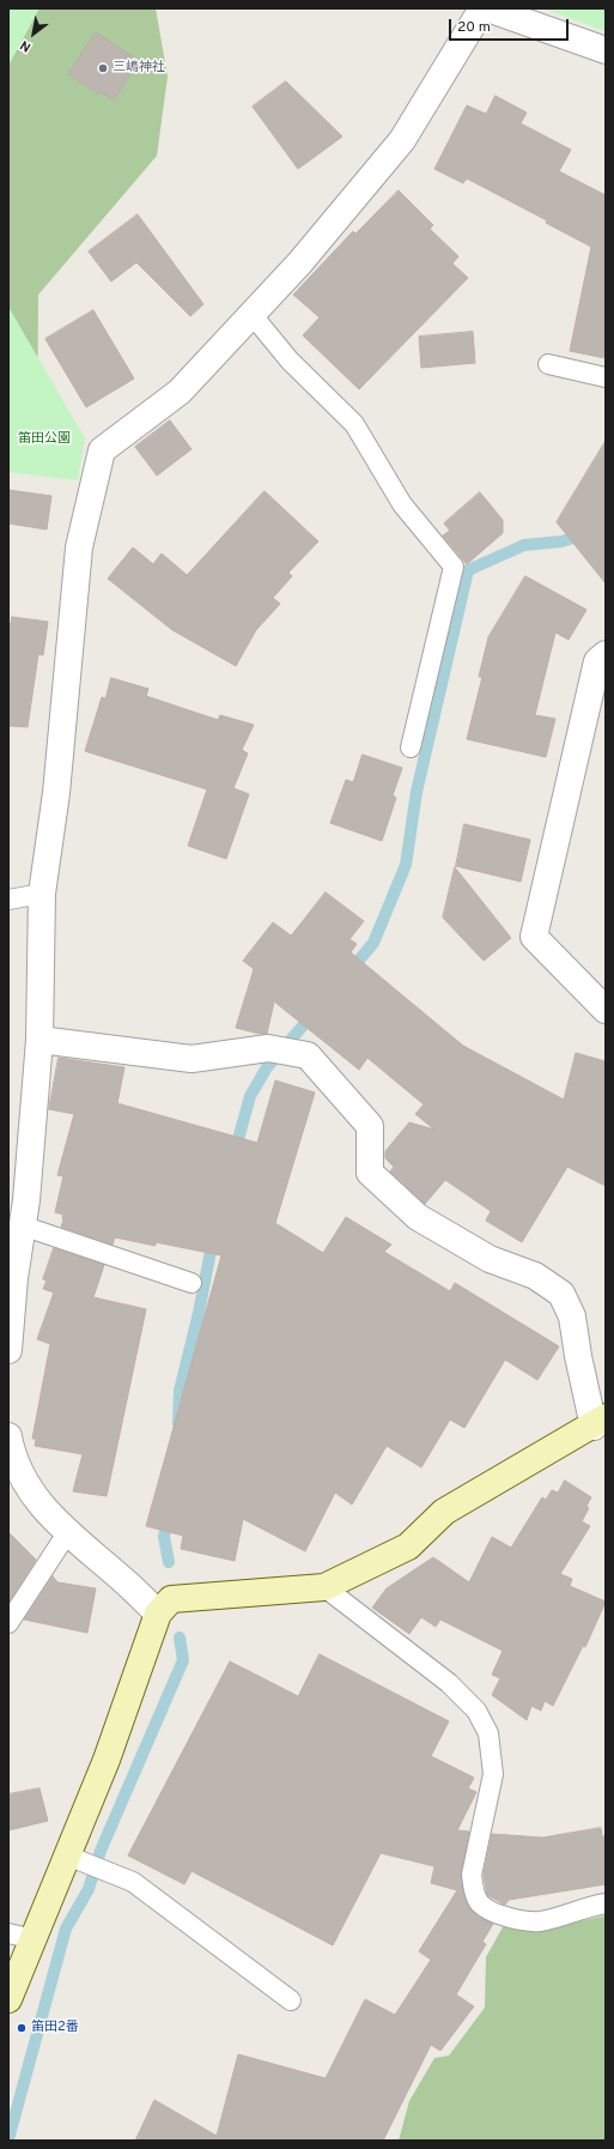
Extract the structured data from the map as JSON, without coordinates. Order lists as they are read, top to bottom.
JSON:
{
  "parks": ["笛田公園"],
  "places": ["三嶋神社", "笛田2番"],
  "scale_bar": "20 m",
  "north": "bottom left"
}
